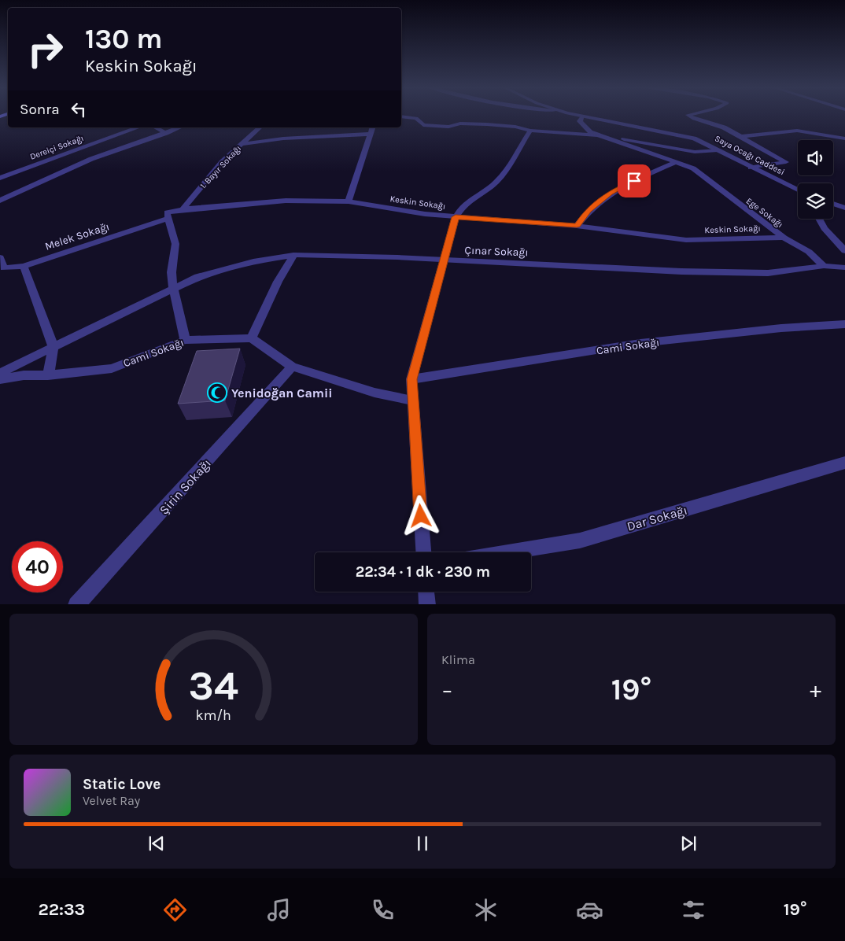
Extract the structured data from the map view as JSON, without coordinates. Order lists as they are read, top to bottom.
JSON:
{
  "streets": {
    "street": [
      "Dereiçi Sokağı",
      "Saya Ocağı Caddesi",
      "1. Bayır Sokağı",
      "Keskin Sokağı",
      "Ege Sokağı",
      "Melek Sokağı",
      "Çınar Sokağı",
      "Cami Sokağı",
      "Şirin Sokağı",
      "Dar Sokağı"
    ]
  },
  "crossings": [
    ["Saya Ocağı Caddesi", "Ege Sokağı"],
    ["1. Bayır Sokağı", "Keskin Sokağı"],
    ["Keskin Sokağı", "Ege Sokağı"],
    ["Keskin Sokağı", "Melek Sokağı"],
    ["Ege Sokağı", "Çınar Sokağı"]
  ],
  "places": {
    "mosque": ["Yenidoğan Camii"]
  },
  "page": {
    "turn": ["130 m", "Keskin Sokağı"],
    "then": "Sonra",
    "limit": "40",
    "trip": "22:34 · 1 dk · 230 m",
    "tile": "Klima",
    "heat": ["−", "19°", "+"],
    "song": ["Static Love", "Velvet Ray"],
    "tabs": ["22:33", "19°"],
    "gauge": ["34", "km/h"]
  }
}
